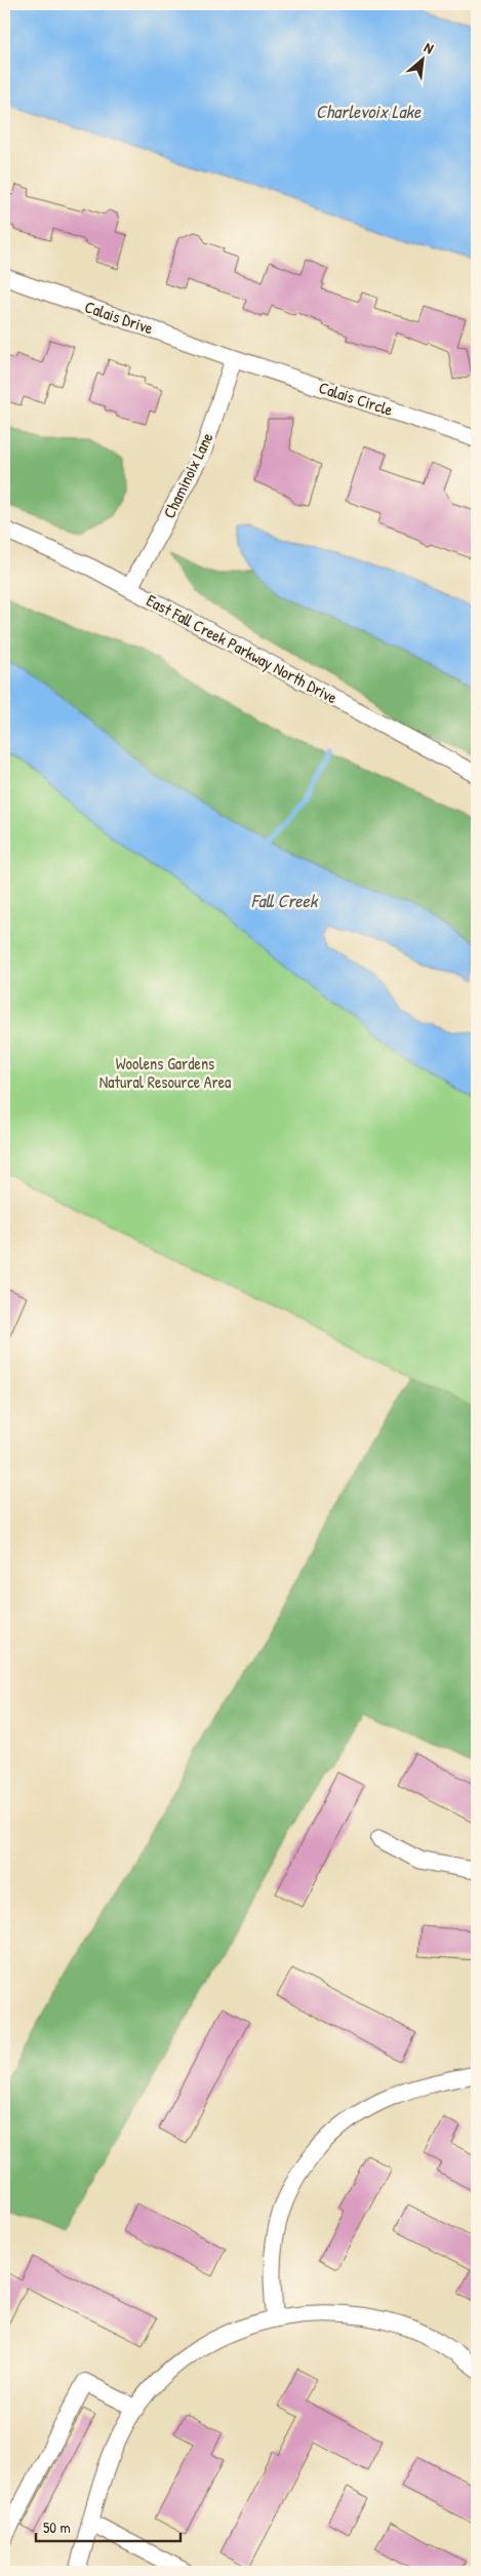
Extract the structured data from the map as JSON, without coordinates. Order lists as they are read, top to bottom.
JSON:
{
  "streets": {
    "street": [
      "Calais Drive",
      "Calais Circle",
      "Chaminoix Lane",
      "East Fall Creek Parkway North Drive"
    ]
  },
  "crossings": [
    ["Calais Drive", "Calais Circle"],
    ["Calais Drive", "Chaminoix Lane"],
    ["Calais Circle", "Chaminoix Lane"],
    ["Chaminoix Lane", "East Fall Creek Parkway North Drive"]
  ],
  "water": ["Charlevoix Lake", "Fall Creek"],
  "parks": ["Woolens Gardens Natural Resource Area"],
  "scale_bar": "50 m",
  "north": "top right"
}
